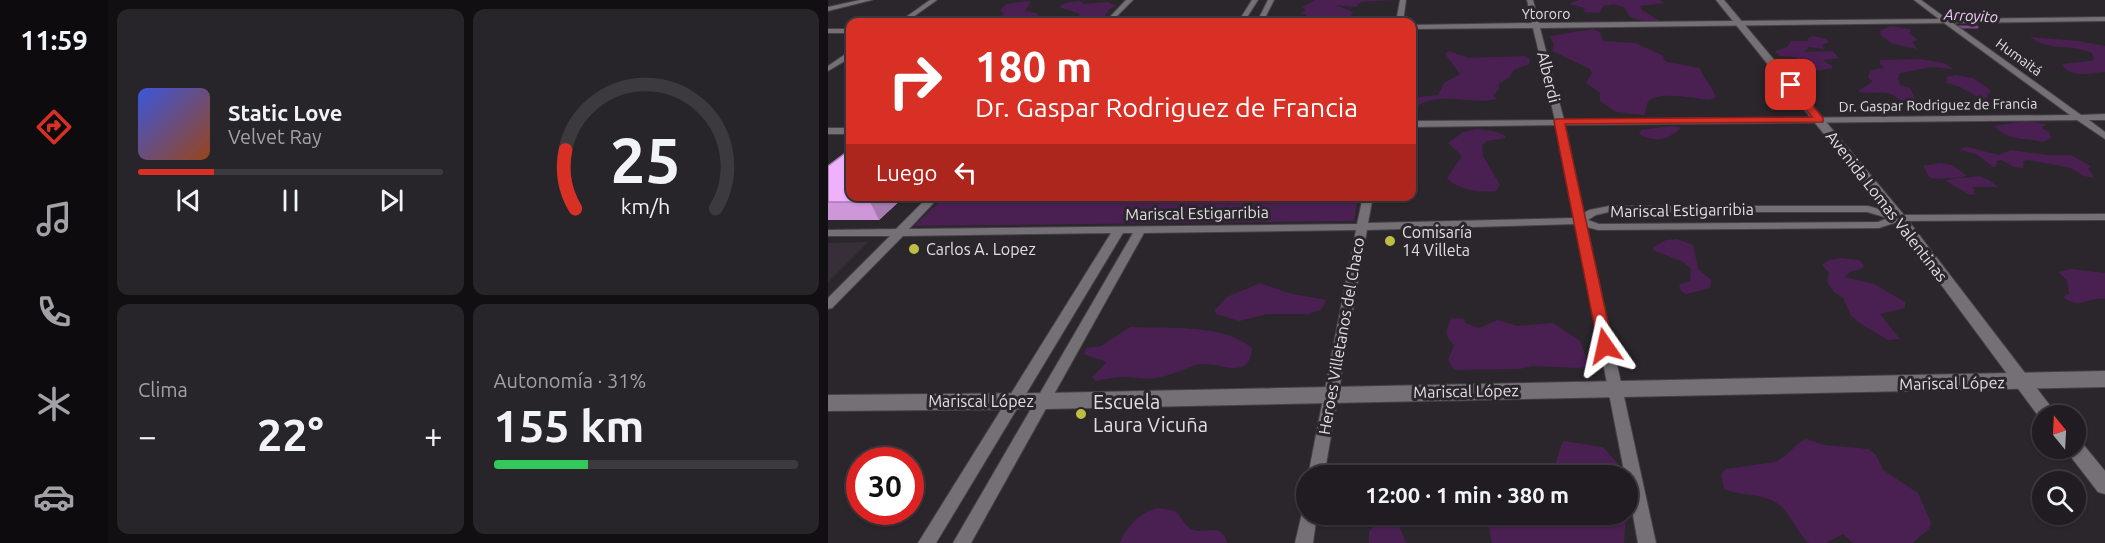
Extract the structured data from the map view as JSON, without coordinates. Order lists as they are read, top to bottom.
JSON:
{
  "streets": {
    "main road": ["Mariscal López"],
    "street": [
      "Ytororo",
      "Humaitá",
      "Alberdi",
      "Dr. Gaspar Rodriguez de Francia",
      "Avenida Lomas Valentinas",
      "Mariscal Estigarribia",
      "Heroes Villetanos del Chaco"
    ]
  },
  "crossings": [
    ["Ytororo", "Humaitá"],
    ["Ytororo", "Alberdi"],
    ["Ytororo", "Avenida Lomas Valentinas"],
    ["Humaitá", "Dr. Gaspar Rodriguez de Francia"],
    ["Alberdi", "Dr. Gaspar Rodriguez de Francia"],
    ["Alberdi", "Mariscal Estigarribia"],
    ["Alberdi", "Mariscal López"],
    ["Dr. Gaspar Rodriguez de Francia", "Avenida Lomas Valentinas"],
    ["Avenida Lomas Valentinas", "Mariscal Estigarribia"],
    ["Avenida Lomas Valentinas", "Mariscal López"],
    ["Mariscal Estigarribia", "Heroes Villetanos del Chaco"],
    ["Heroes Villetanos del Chaco", "Mariscal López"]
  ],
  "water": ["Arroyito"],
  "places": ["Comisaría 14 Villeta", "Carlos A. Lopez", "Escuela Laura Vicuña"],
  "north": "top",
  "page": {
    "tabs": "11:59",
    "turn": ["180 m", "Dr. Gaspar Rodriguez de Francia"],
    "song": ["Static Love", "Velvet Ray"],
    "then": "Luego",
    "tile": [
      "Clima",
      ["Autonomía · 31%", "155 km"]
    ],
    "heat": ["−", "22°", "+"],
    "limit": "30",
    "trip": "12:00 · 1 min · 380 m",
    "gauge": ["25", "km/h"]
  }
}
